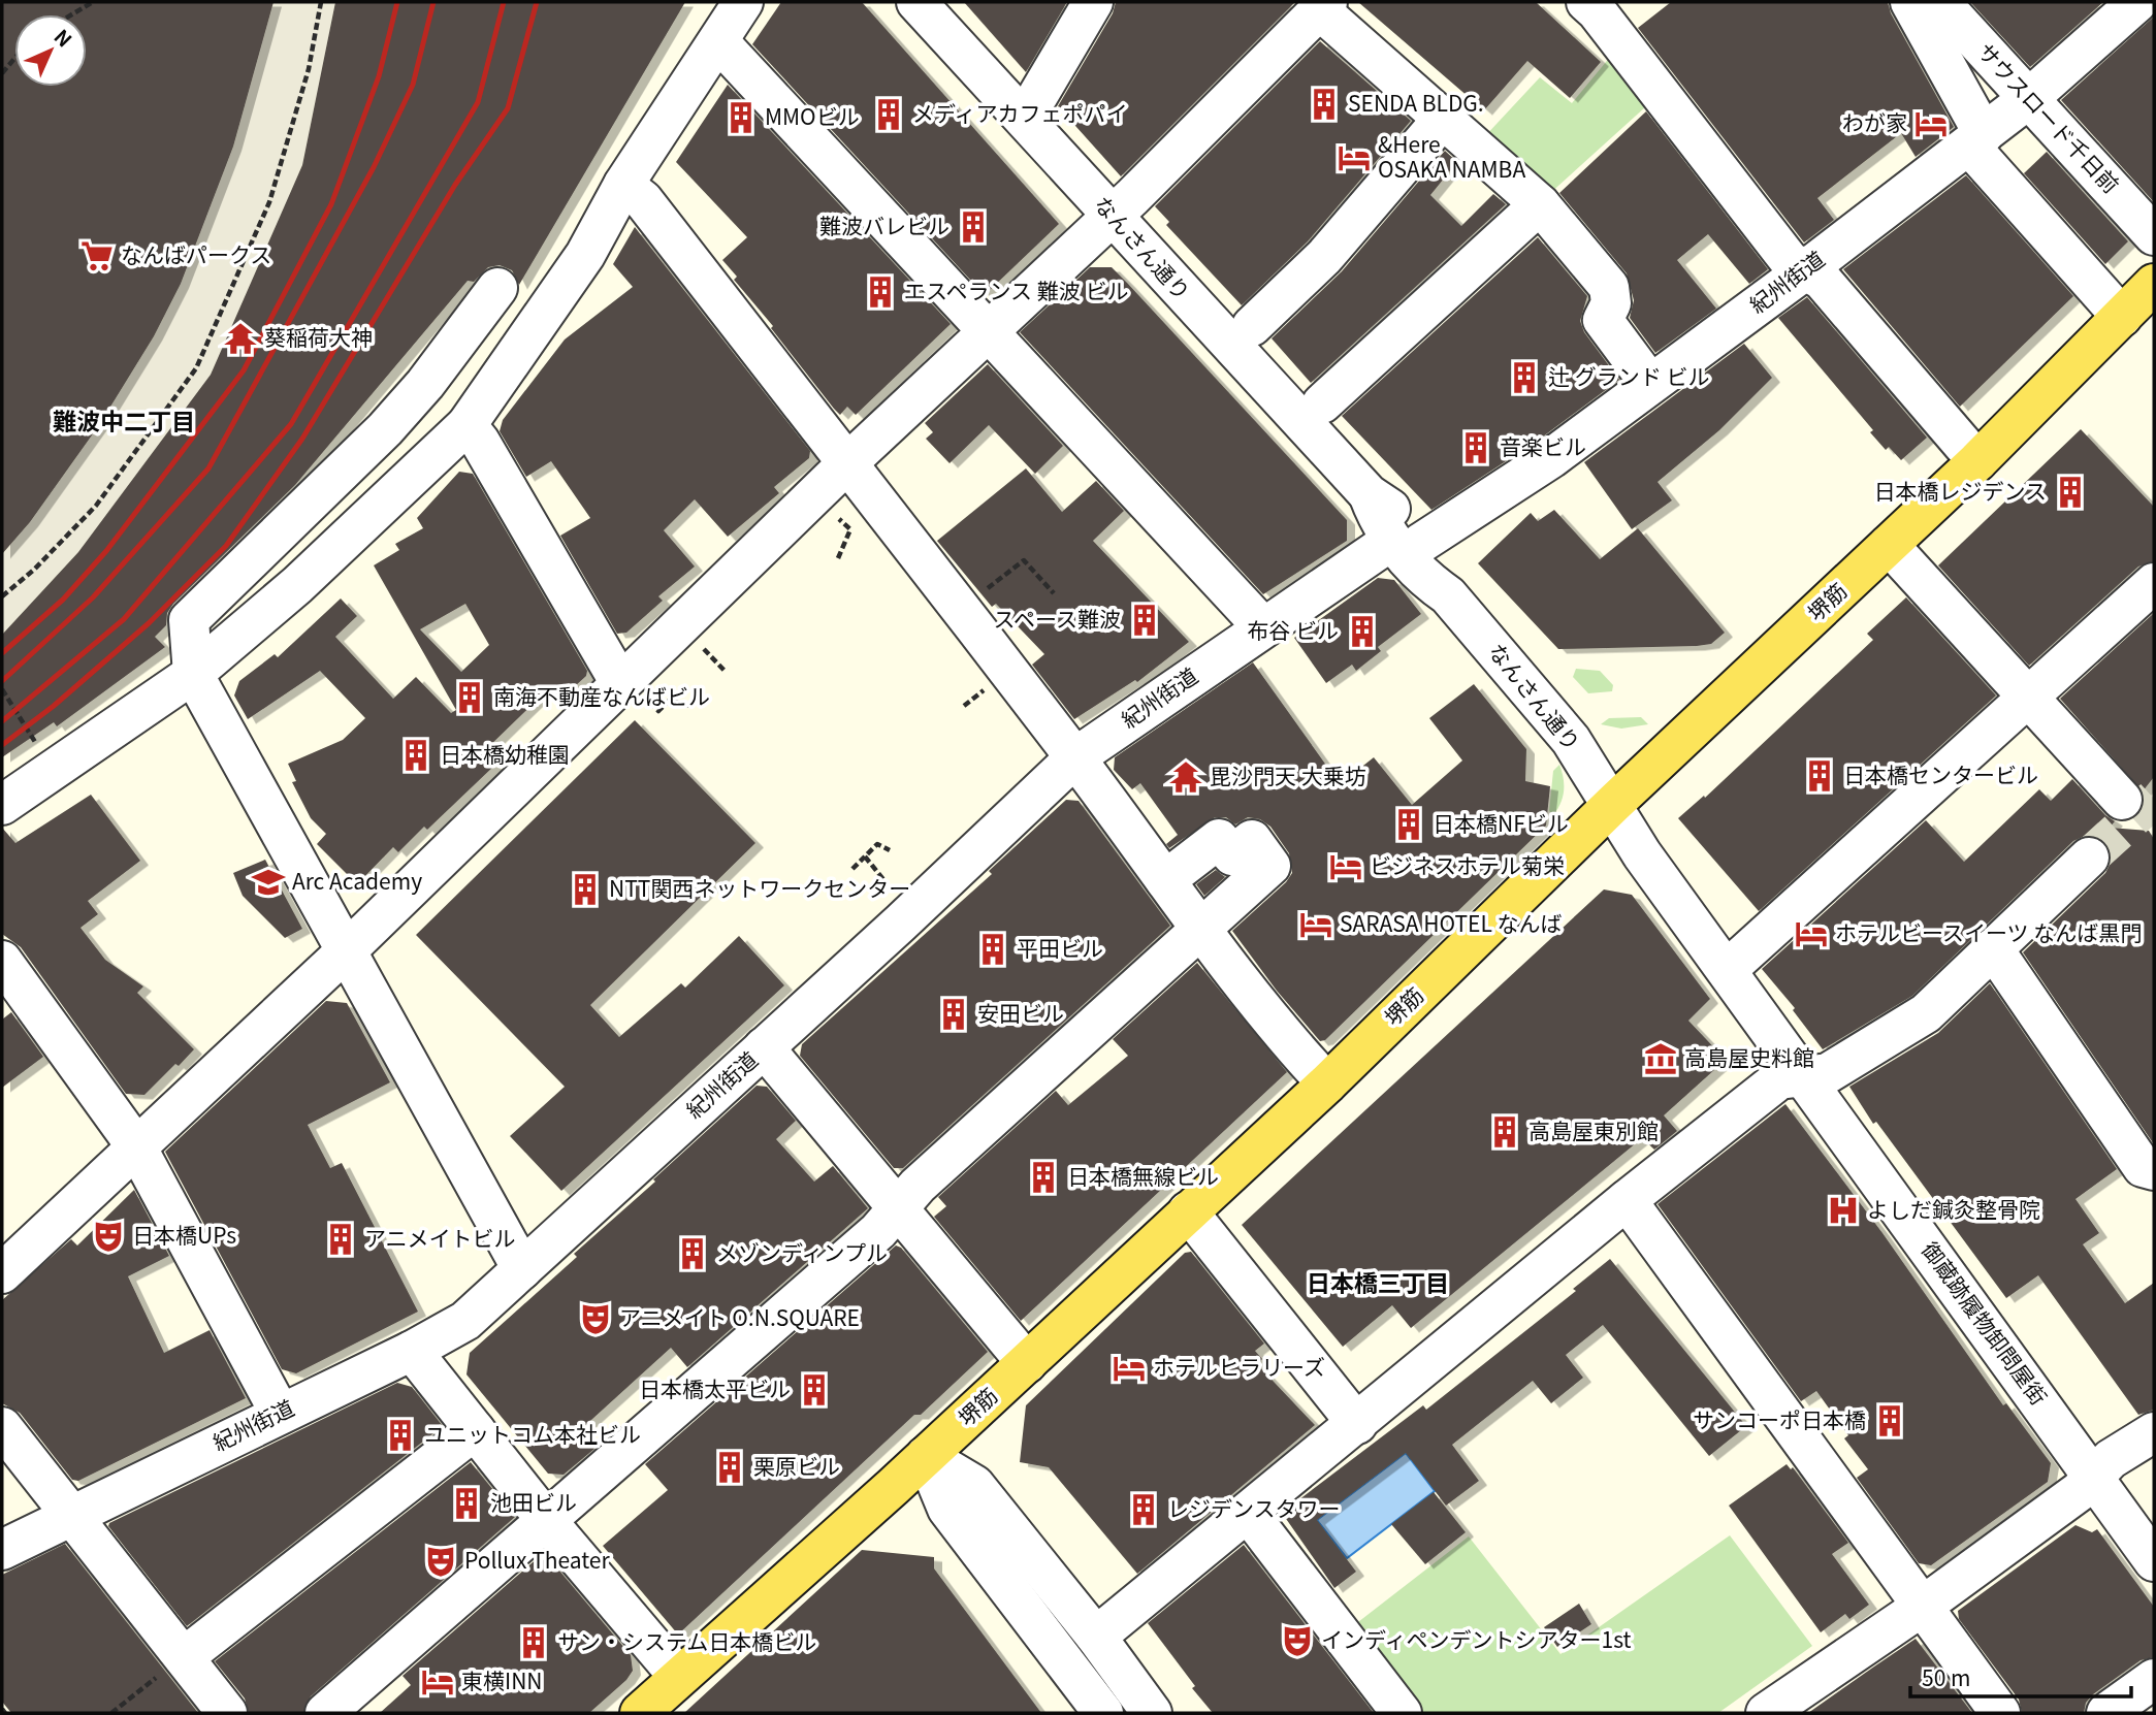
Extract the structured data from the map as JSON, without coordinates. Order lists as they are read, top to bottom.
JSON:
{
  "streets": {
    "main road": ["堺筋"],
    "street": [
      "サウスロード千日前",
      "なんさん通り",
      "紀州街道",
      "御蔵跡履物卸問屋街"
    ]
  },
  "crossings": [
    ["サウスロード千日前", "紀州街道"],
    ["なんさん通り", "紀州街道"],
    ["なんさん通り", "堺筋"],
    ["なんさん通り", "御蔵跡履物卸問屋街"],
    ["堺筋", "御蔵跡履物卸問屋街"]
  ],
  "districts": ["難波中二丁目", "日本橋三丁目"],
  "places": {
    "building": [
      "SENDA BLDG.",
      "メディアカフェポパイ",
      "MMOビル",
      "難波バレビル",
      "エスペランス 難波 ビル",
      "辻 グランド ビル",
      "音楽ビル",
      "日本橋レジデンス",
      "スペース難波",
      "布谷 ビル",
      "南海不動産なんばビル",
      "日本橋幼稚園",
      "日本橋センタービル",
      "日本橋NFビル",
      "NTT関西ネットワークセンター",
      "平田ビル",
      "安田ビル",
      "高島屋東別館",
      "日本橋無線ビル",
      "アニメイトビル",
      "メゾンディンプル",
      "日本橋太平ビル",
      "サンコーポ日本橋",
      "ユニットコム本社ビル",
      "栗原ビル",
      "池田ビル",
      "レジデンスタワー",
      "サン・システム日本橋ビル"
    ],
    "hotel": [
      "わが家",
      "&Here OSAKA NAMBA",
      "ビジネスホテル菊栄",
      "SARASA HOTEL なんば",
      "ホテルビースイーツ なんば黒門",
      "ホテルヒラリーズ",
      "東横INN"
    ],
    "supermarket": ["なんばパークス"],
    "temple": ["葵稲荷大神", "毘沙門天 大乗坊"],
    "school or university": ["Arc Academy"],
    "museum": ["高島屋史料館"],
    "hospital": ["よしだ鍼灸整骨院"],
    "theatre": [
      "日本橋UPs",
      "アニメイト O.N.SQUARE",
      "Pollux Theater",
      "インディペンデントシアター1st"
    ]
  },
  "scale_bar": "50 m",
  "north": "top right"
}
